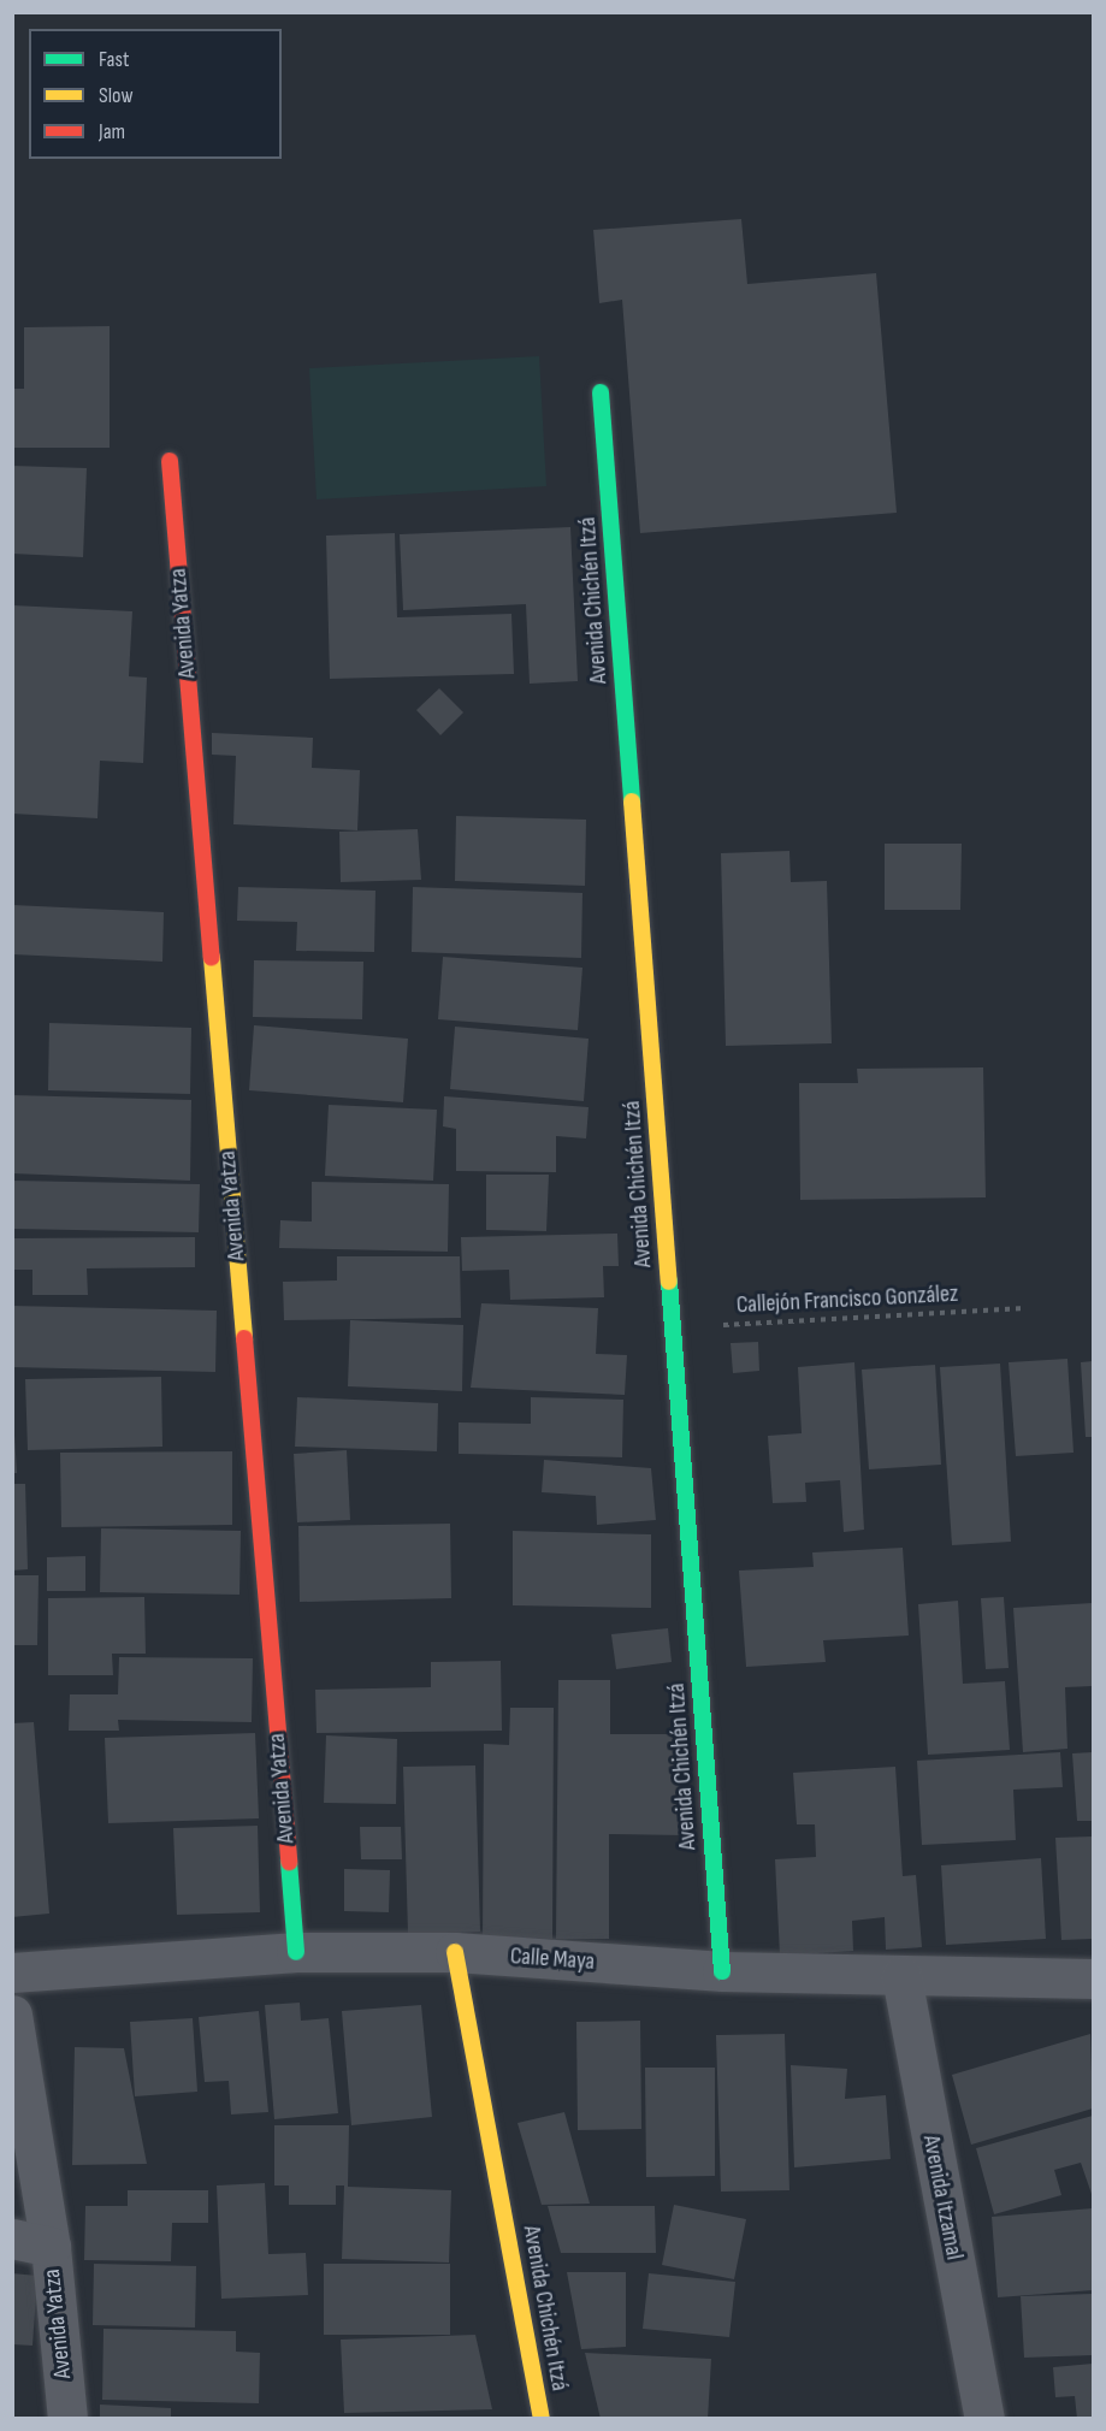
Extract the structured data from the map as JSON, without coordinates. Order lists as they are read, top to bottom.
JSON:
{
  "streets": {
    "street": [
      "Avenida Chichén Itzá",
      "Avenida Yatza",
      "Calle Maya",
      "Avenida Itzamal"
    ],
    "path": ["Callejón Francisco González"]
  },
  "crossings": [
    ["Avenida Chichén Itzá", "Callejón Francisco González"],
    ["Avenida Chichén Itzá", "Calle Maya"],
    ["Avenida Yatza", "Calle Maya"],
    ["Calle Maya", "Avenida Itzamal"]
  ],
  "legend": ["Fast", "Slow", "Jam"]
}
